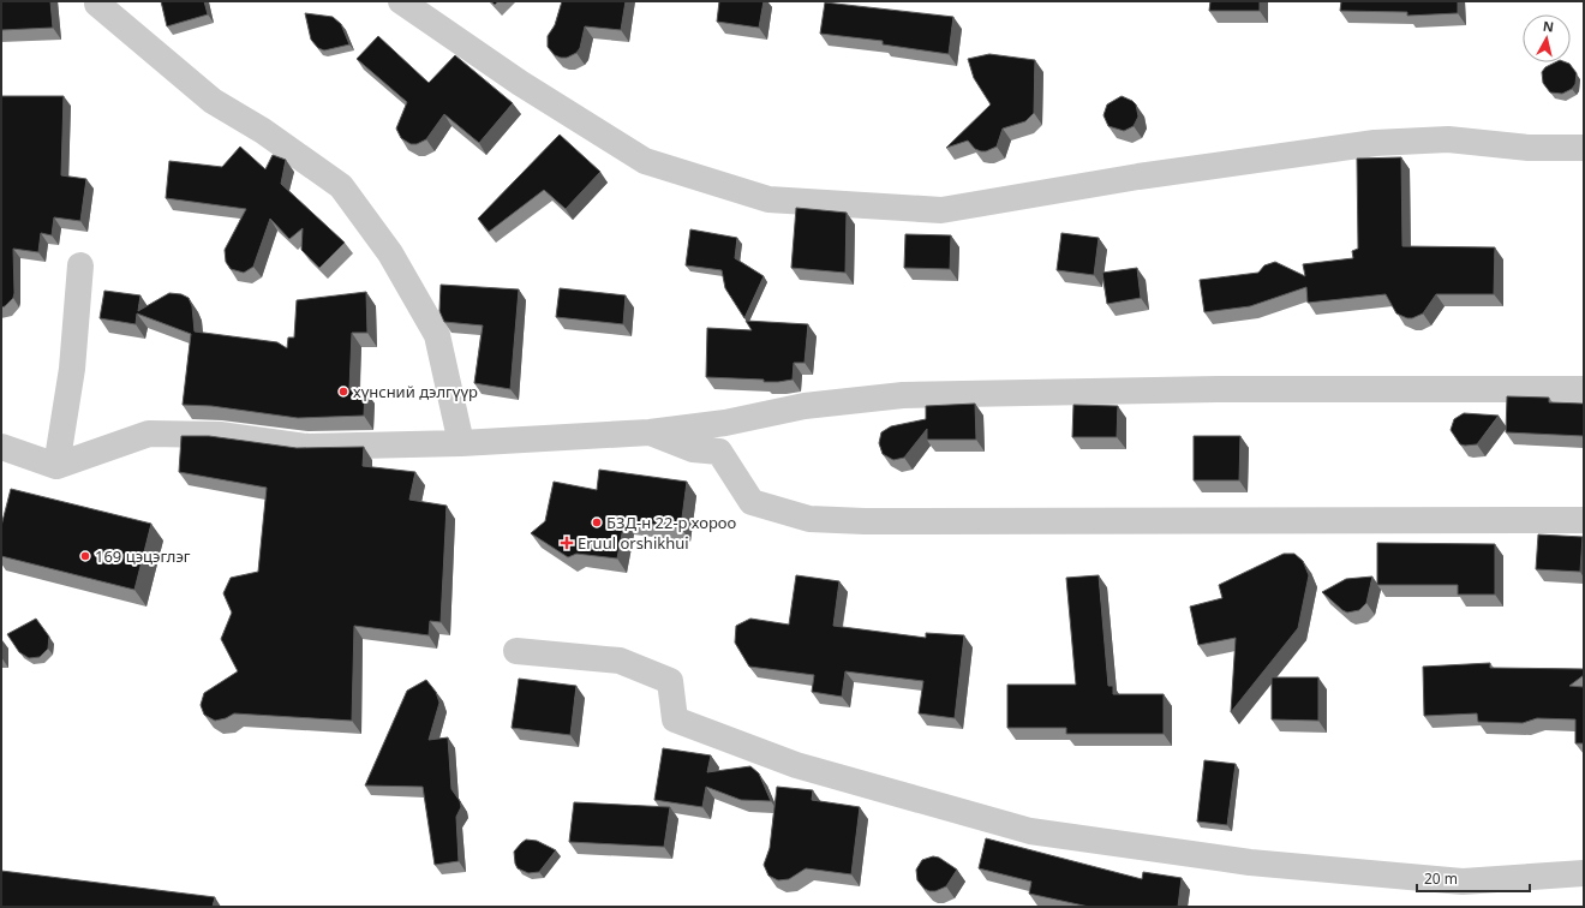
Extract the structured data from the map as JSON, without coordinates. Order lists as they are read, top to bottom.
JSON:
{
  "places": {
    "other": ["хүнсний дэлгүүр", "БЗД-н 22-р хороо", "169 цэцэглэг"],
    "health": ["Eruul orshikhui"]
  },
  "scale_bar": "20 m",
  "north": "top"
}
